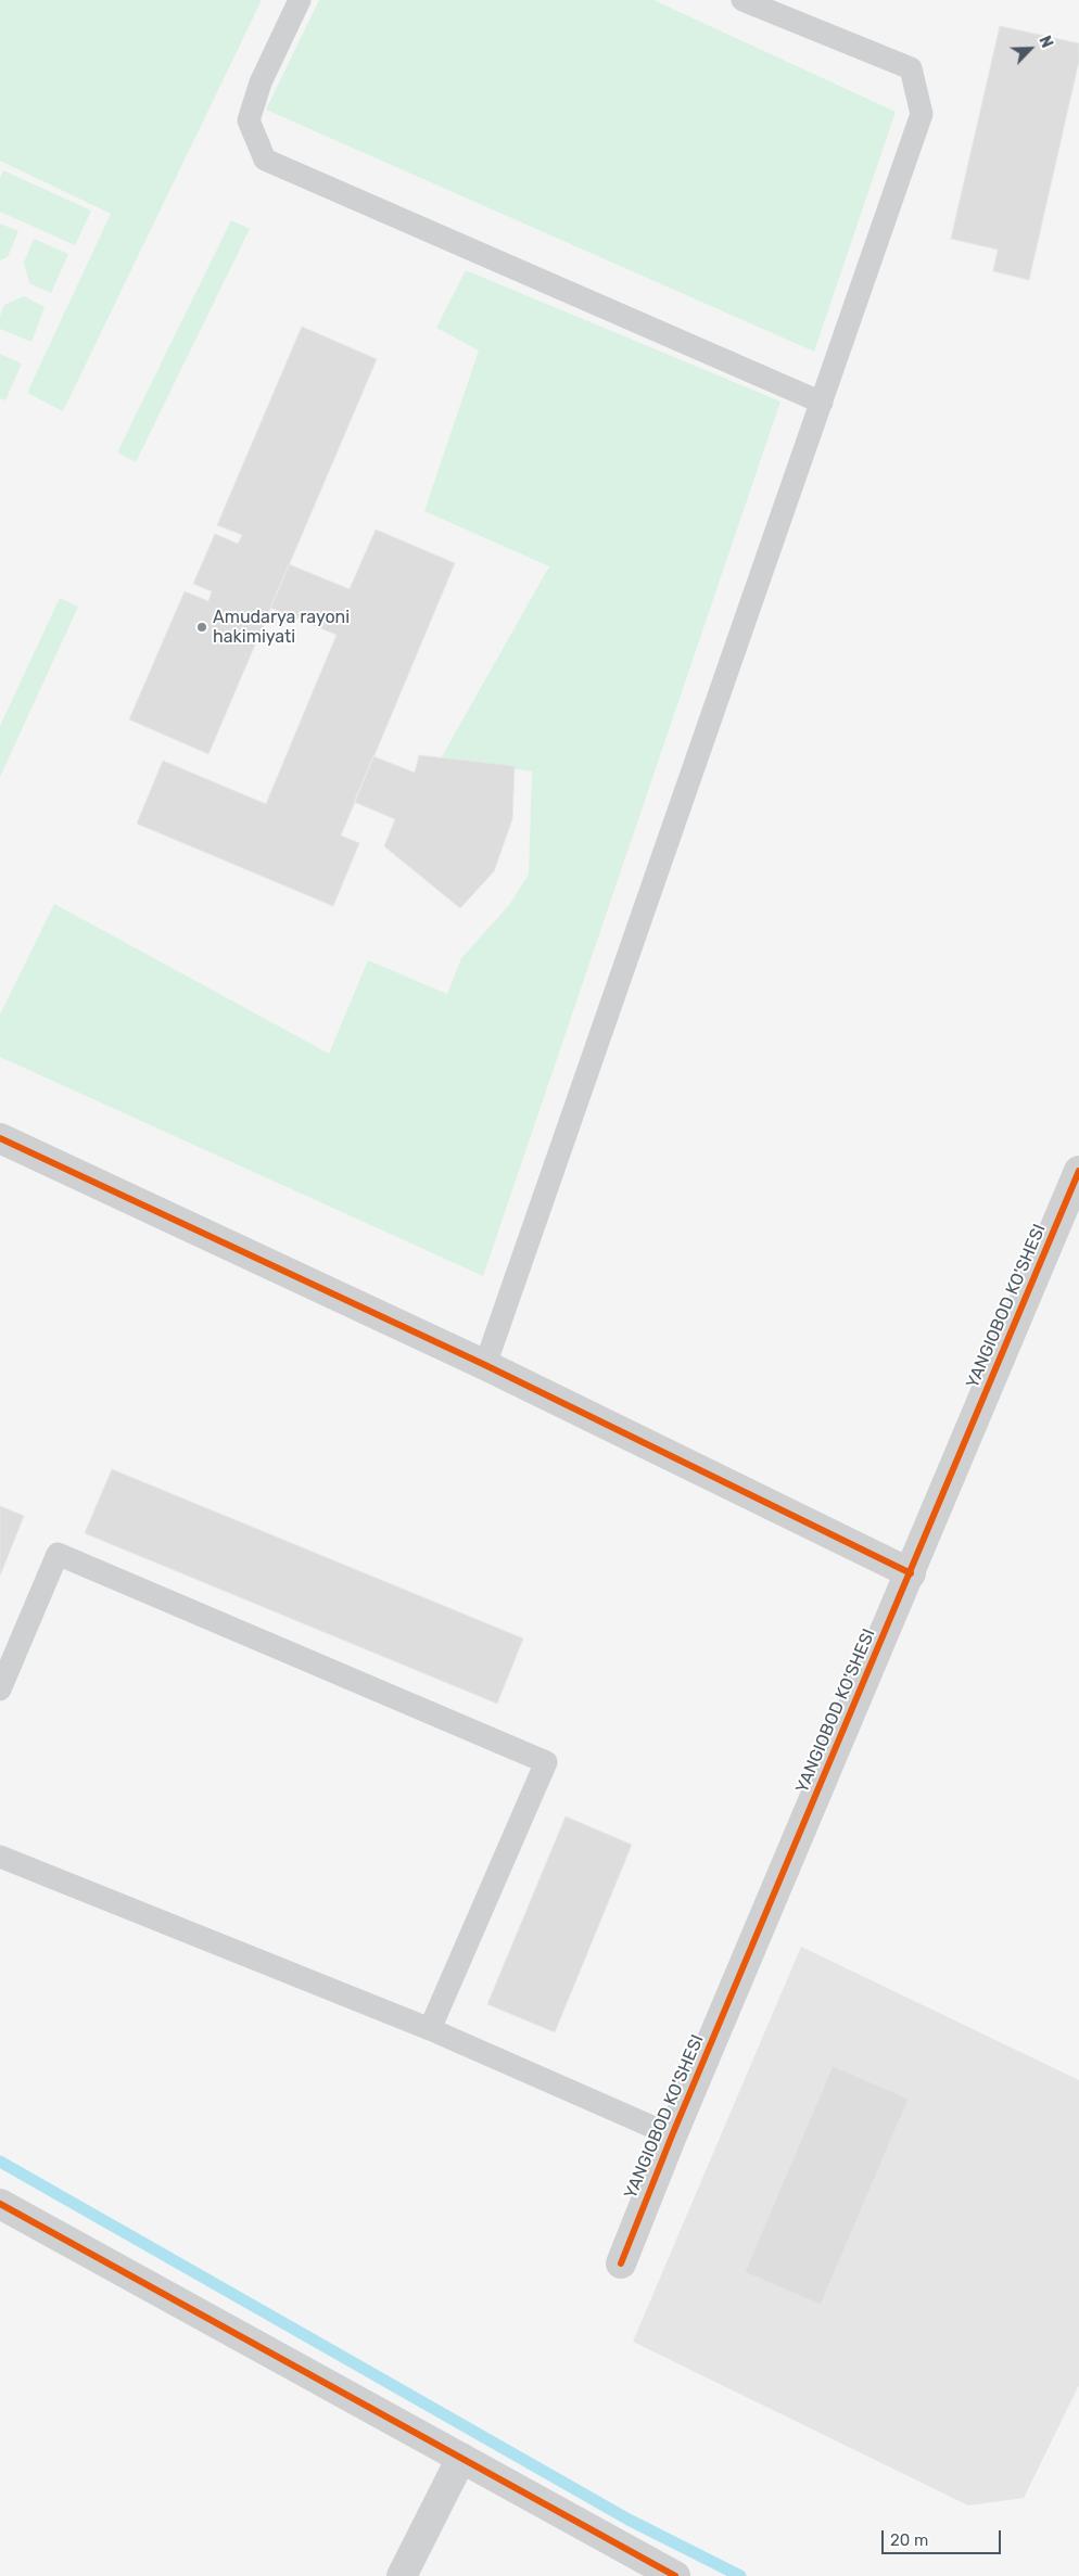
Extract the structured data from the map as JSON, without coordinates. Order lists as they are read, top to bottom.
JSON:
{
  "streets": {
    "street": ["YANGIOBOD KO'SHESI"]
  },
  "places": ["Amudarya rayoni hakimiyati"],
  "scale_bar": "20 m",
  "north": "top right"
}
